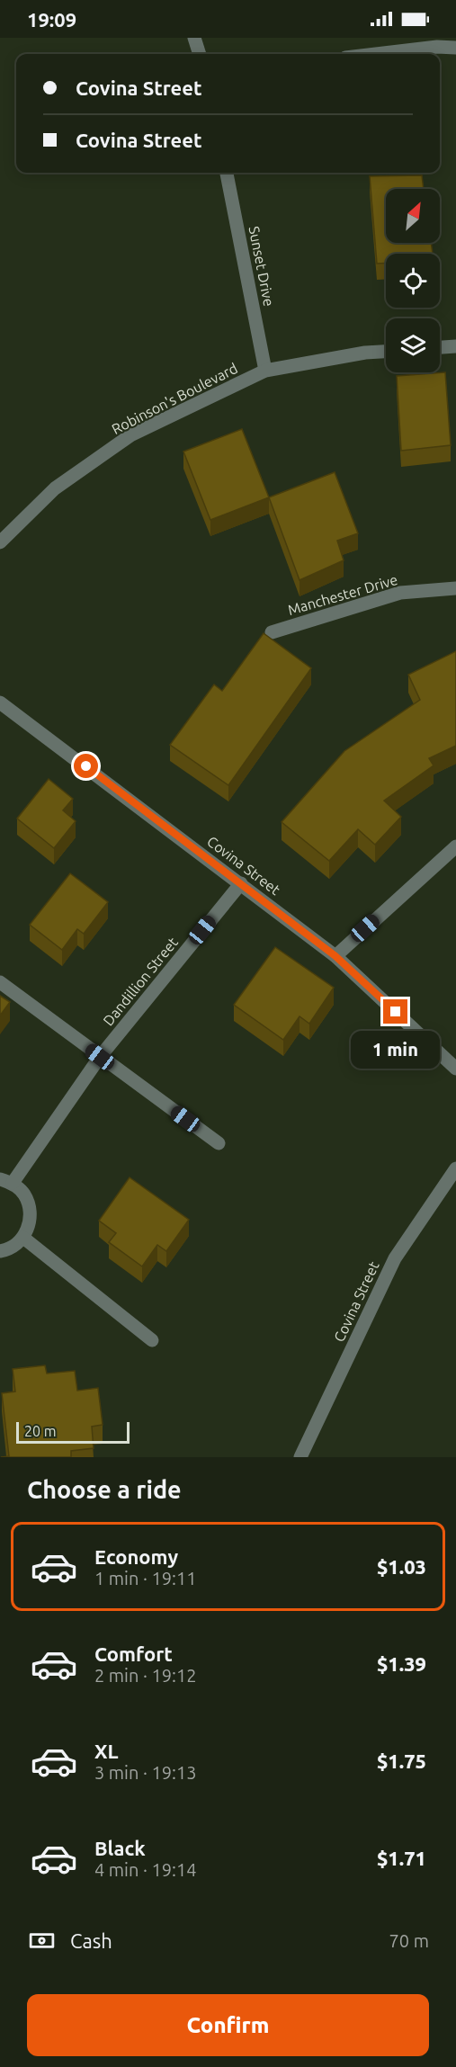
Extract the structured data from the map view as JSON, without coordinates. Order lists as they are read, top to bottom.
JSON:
{
  "streets": {
    "street": [
      "Sunset Drive",
      "Robinson's Boulevard",
      "Manchester Drive",
      "Covina Street",
      "Dandillion Street"
    ]
  },
  "crossings": [
    ["Sunset Drive", "Robinson's Boulevard"],
    ["Covina Street", "Dandillion Street"]
  ],
  "scale_bar": "20 m",
  "north": "top right",
  "page": {
    "status": "19:09",
    "banner": ["Covina Street", "Covina Street"],
    "bubble": "1 min",
    "scale": "20 m",
    "heading": "Choose a ride",
    "list": [
      {
        "name": "Economy",
        "note": "1 min · 19:11",
        "value": "$1.03"
      },
      {
        "name": "Comfort",
        "note": "2 min · 19:12",
        "value": "$1.39"
      },
      {
        "name": "XL",
        "note": "3 min · 19:13",
        "value": "$1.75"
      },
      {
        "name": "Black",
        "note": "4 min · 19:14",
        "value": "$1.71"
      }
    ],
    "pay": ["Cash", "70 m"],
    "buttons": "Confirm"
  }
}
